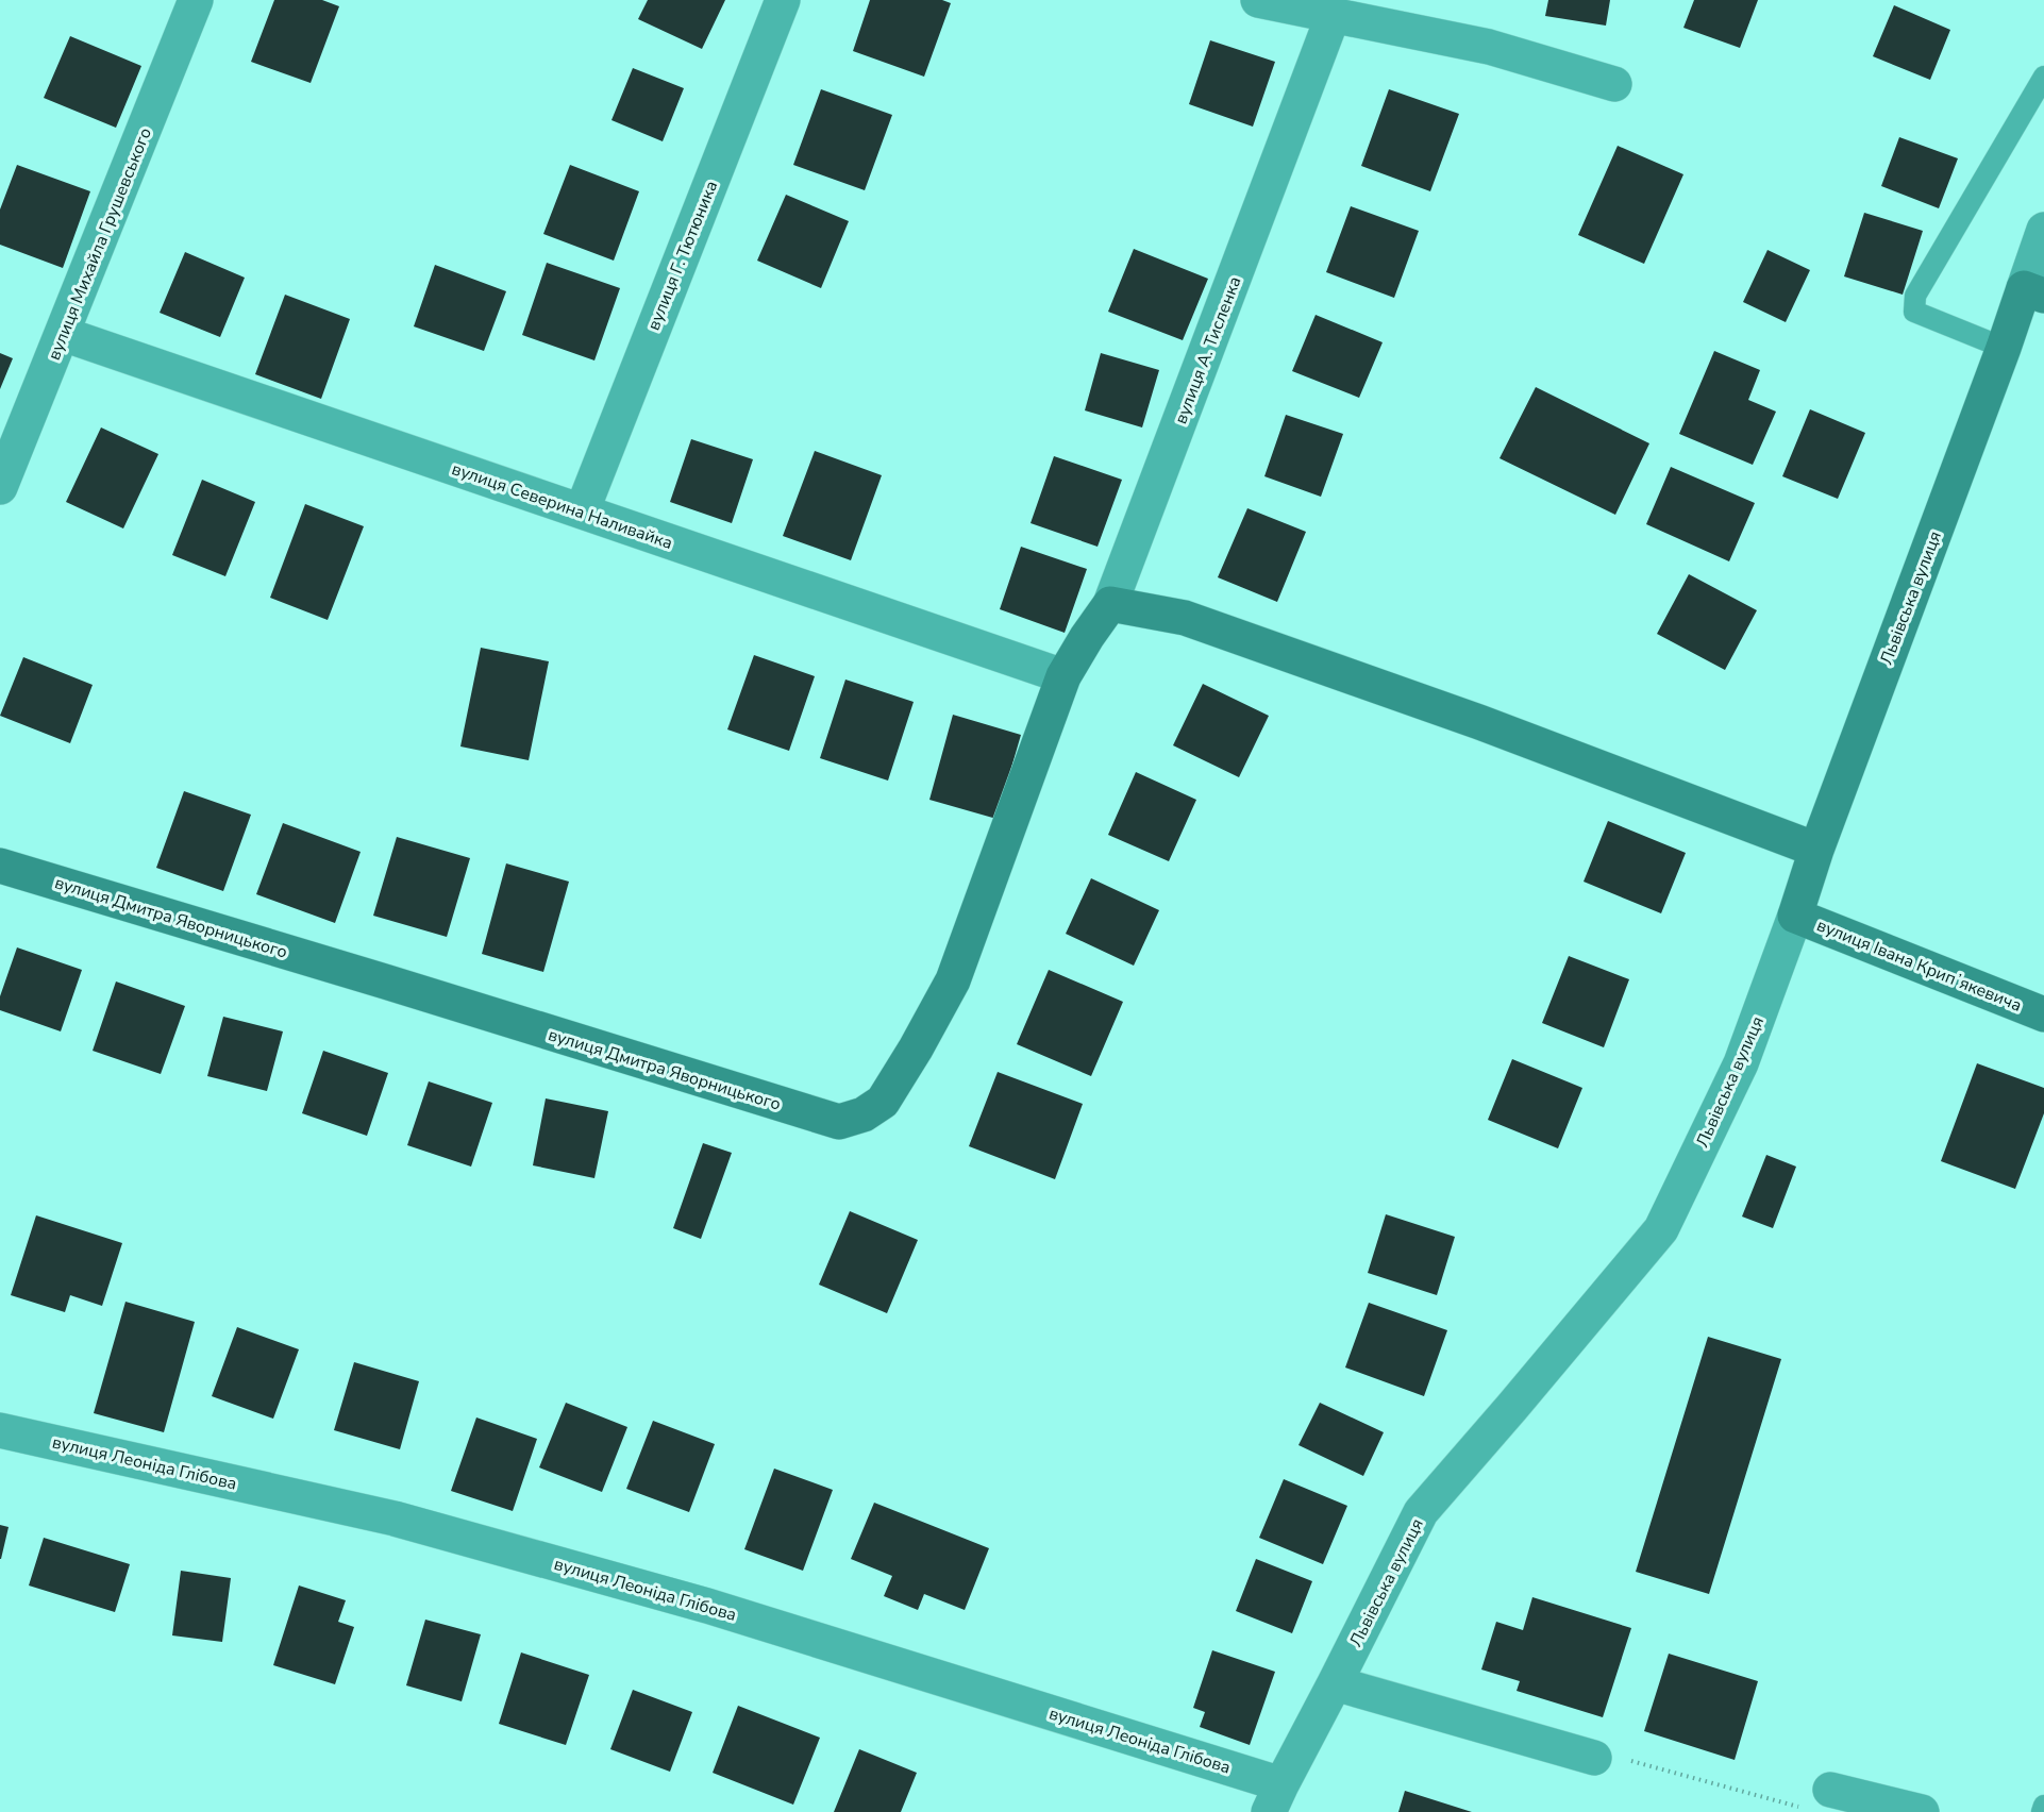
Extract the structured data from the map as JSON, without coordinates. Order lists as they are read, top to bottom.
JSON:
{
  "streets": {
    "street": [
      "вулиця Михайла Грушевського",
      "вулиця Г. Тютюника",
      "вулиця А. Тисленка",
      "вулиця Северина Наливайка",
      "Львівська вулиця",
      "вулиця Дмитра Яворницького",
      "вулиця Івана Крипʼякевича",
      "вулиця Леоніда Глібова"
    ]
  },
  "crossings": [
    ["вулиця Михайла Грушевського", "вулиця Северина Наливайка"],
    ["вулиця Г. Тютюника", "вулиця Северина Наливайка"],
    ["вулиця А. Тисленка", "вулиця Северина Наливайка"],
    ["вулиця А. Тисленка", "вулиця Дмитра Яворницького"],
    ["вулиця Северина Наливайка", "вулиця Дмитра Яворницького"],
    ["Львівська вулиця", "вулиця Івана Крипʼякевича"],
    ["Львівська вулиця", "вулиця Леоніда Глібова"]
  ]
}
